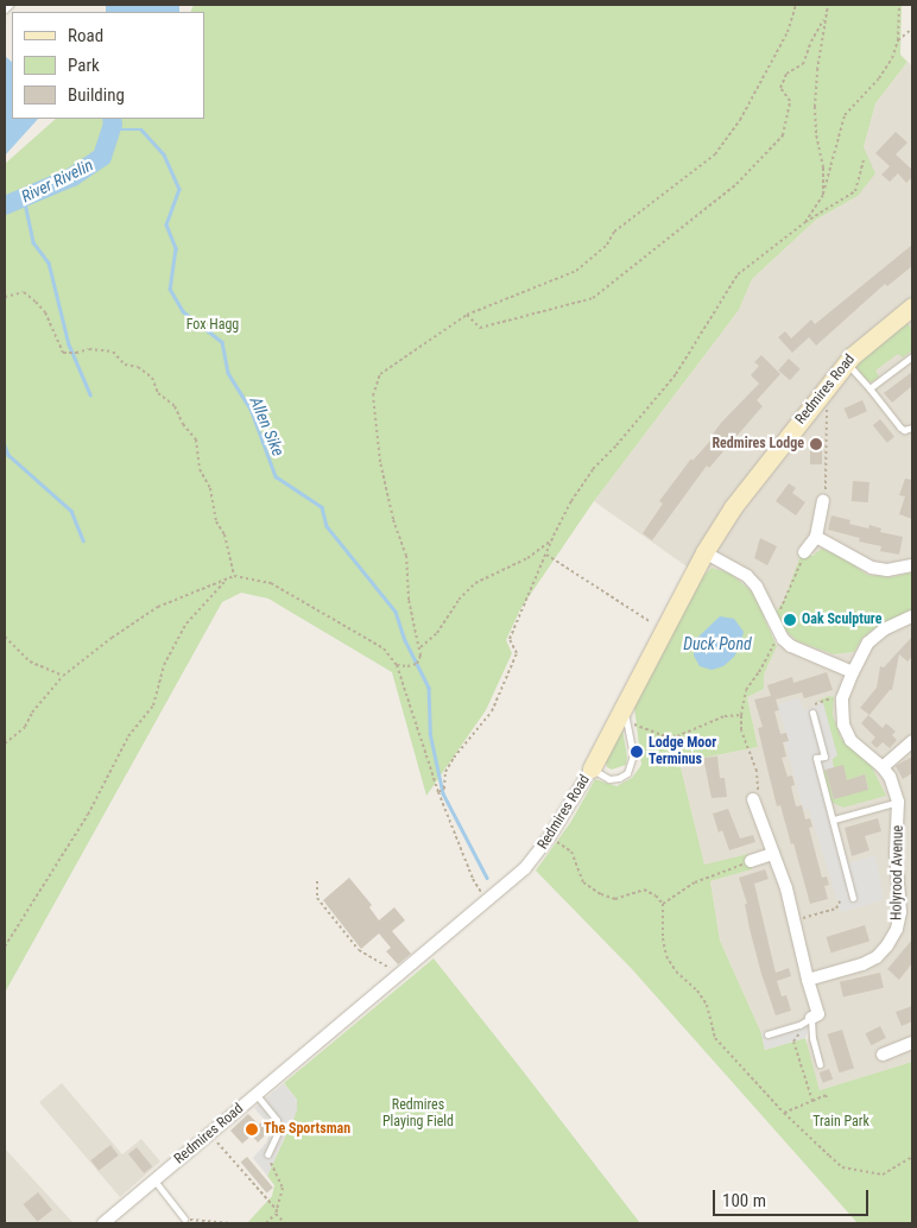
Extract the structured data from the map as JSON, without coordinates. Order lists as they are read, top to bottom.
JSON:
{
  "streets": {
    "street": ["Redmires Road", "Holyrood Avenue"]
  },
  "water": ["River Rivelin", "Allen Sike", "Duck Pond"],
  "parks": ["Fox Hagg", "Redmires Playing Field", "Train Park"],
  "places": [
    "Redmires Lodge",
    "Oak Sculpture",
    "Lodge Moor Terminus",
    "The Sportsman"
  ],
  "legend": ["Road", "Park", "Building"],
  "scale_bar": "100 m"
}
